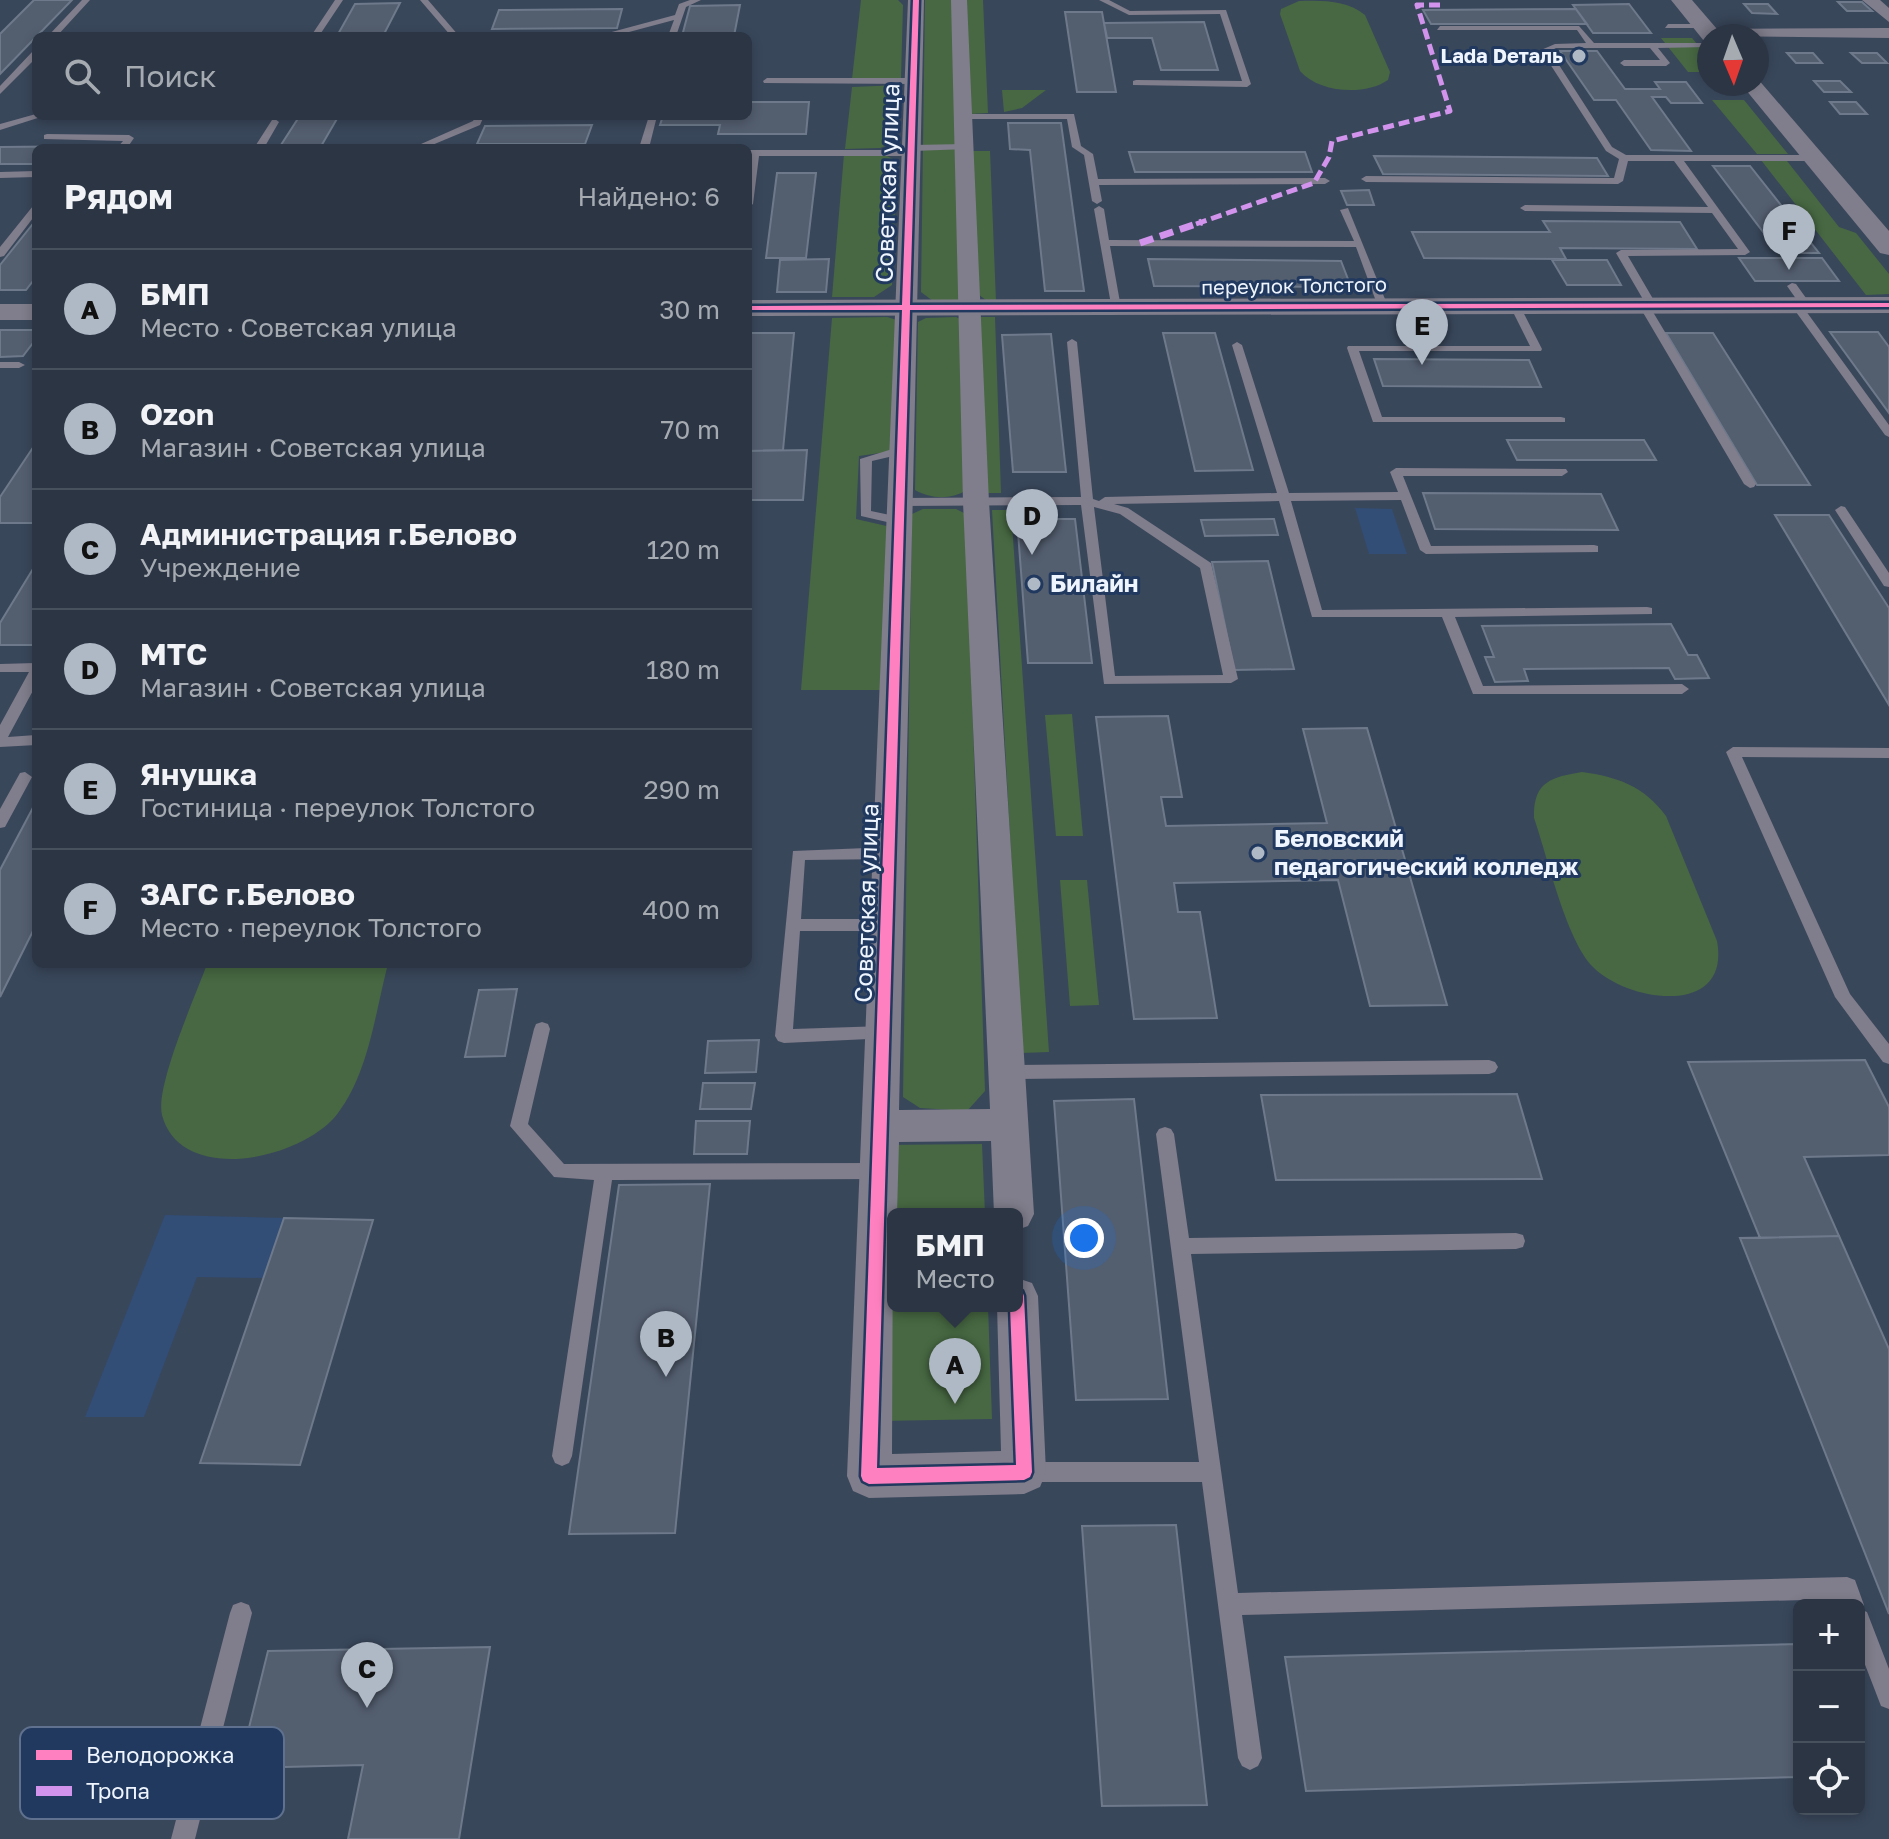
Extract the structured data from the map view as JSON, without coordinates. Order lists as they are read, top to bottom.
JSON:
{
  "streets": {
    "street": ["Советская улица", "переулок Толстого"]
  },
  "crossings": [
    ["Советская улица", "переулок Толстого"]
  ],
  "places": ["Lada Dеталь", "Билайн", "Беловский педагогический колледж"],
  "legend": ["Велодорожка", "Тропа"],
  "north": "bottom",
  "page": {
    "search": "Поиск",
    "heading": ["Рядом", "Найдено: 6"],
    "pins": [
      "F",
      "E",
      "D",
      "B",
      "A",
      "C"
    ],
    "list": [
      {
        "mark": "A",
        "name": "БМП",
        "note": "Место · Советская улица",
        "value": "30 m"
      },
      {
        "mark": "B",
        "name": "Ozon",
        "note": "Магазин · Советская улица",
        "value": "70 m"
      },
      {
        "mark": "C",
        "name": "Администрация г.Белово",
        "note": "Учреждение",
        "value": "120 m"
      },
      {
        "mark": "D",
        "name": "МТС",
        "note": "Магазин · Советская улица",
        "value": "180 m"
      },
      {
        "mark": "E",
        "name": "Янушка",
        "note": "Гостиница · переулок Толстого",
        "value": "290 m"
      },
      {
        "mark": "F",
        "name": "ЗАГС г.Белово",
        "note": "Место · переулок Толстого",
        "value": "400 m"
      }
    ],
    "popup": ["БМП", "Место"],
    "map_buttons": ["+", "−"]
  }
}
